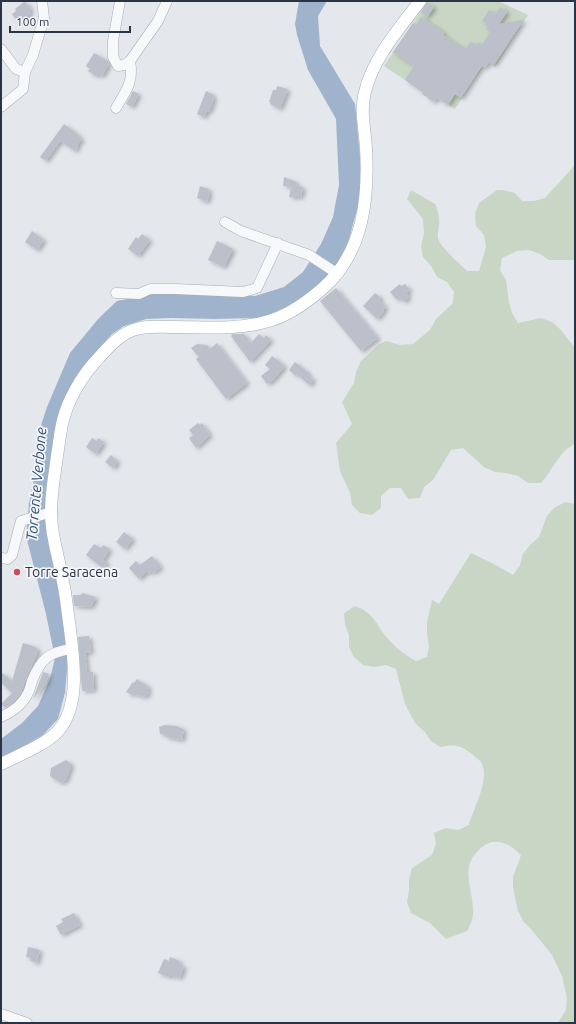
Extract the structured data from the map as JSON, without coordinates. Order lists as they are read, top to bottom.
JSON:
{
  "water": ["Torrente Verbone"],
  "places": ["Torre Saracena"],
  "scale_bar": "100 m"
}
